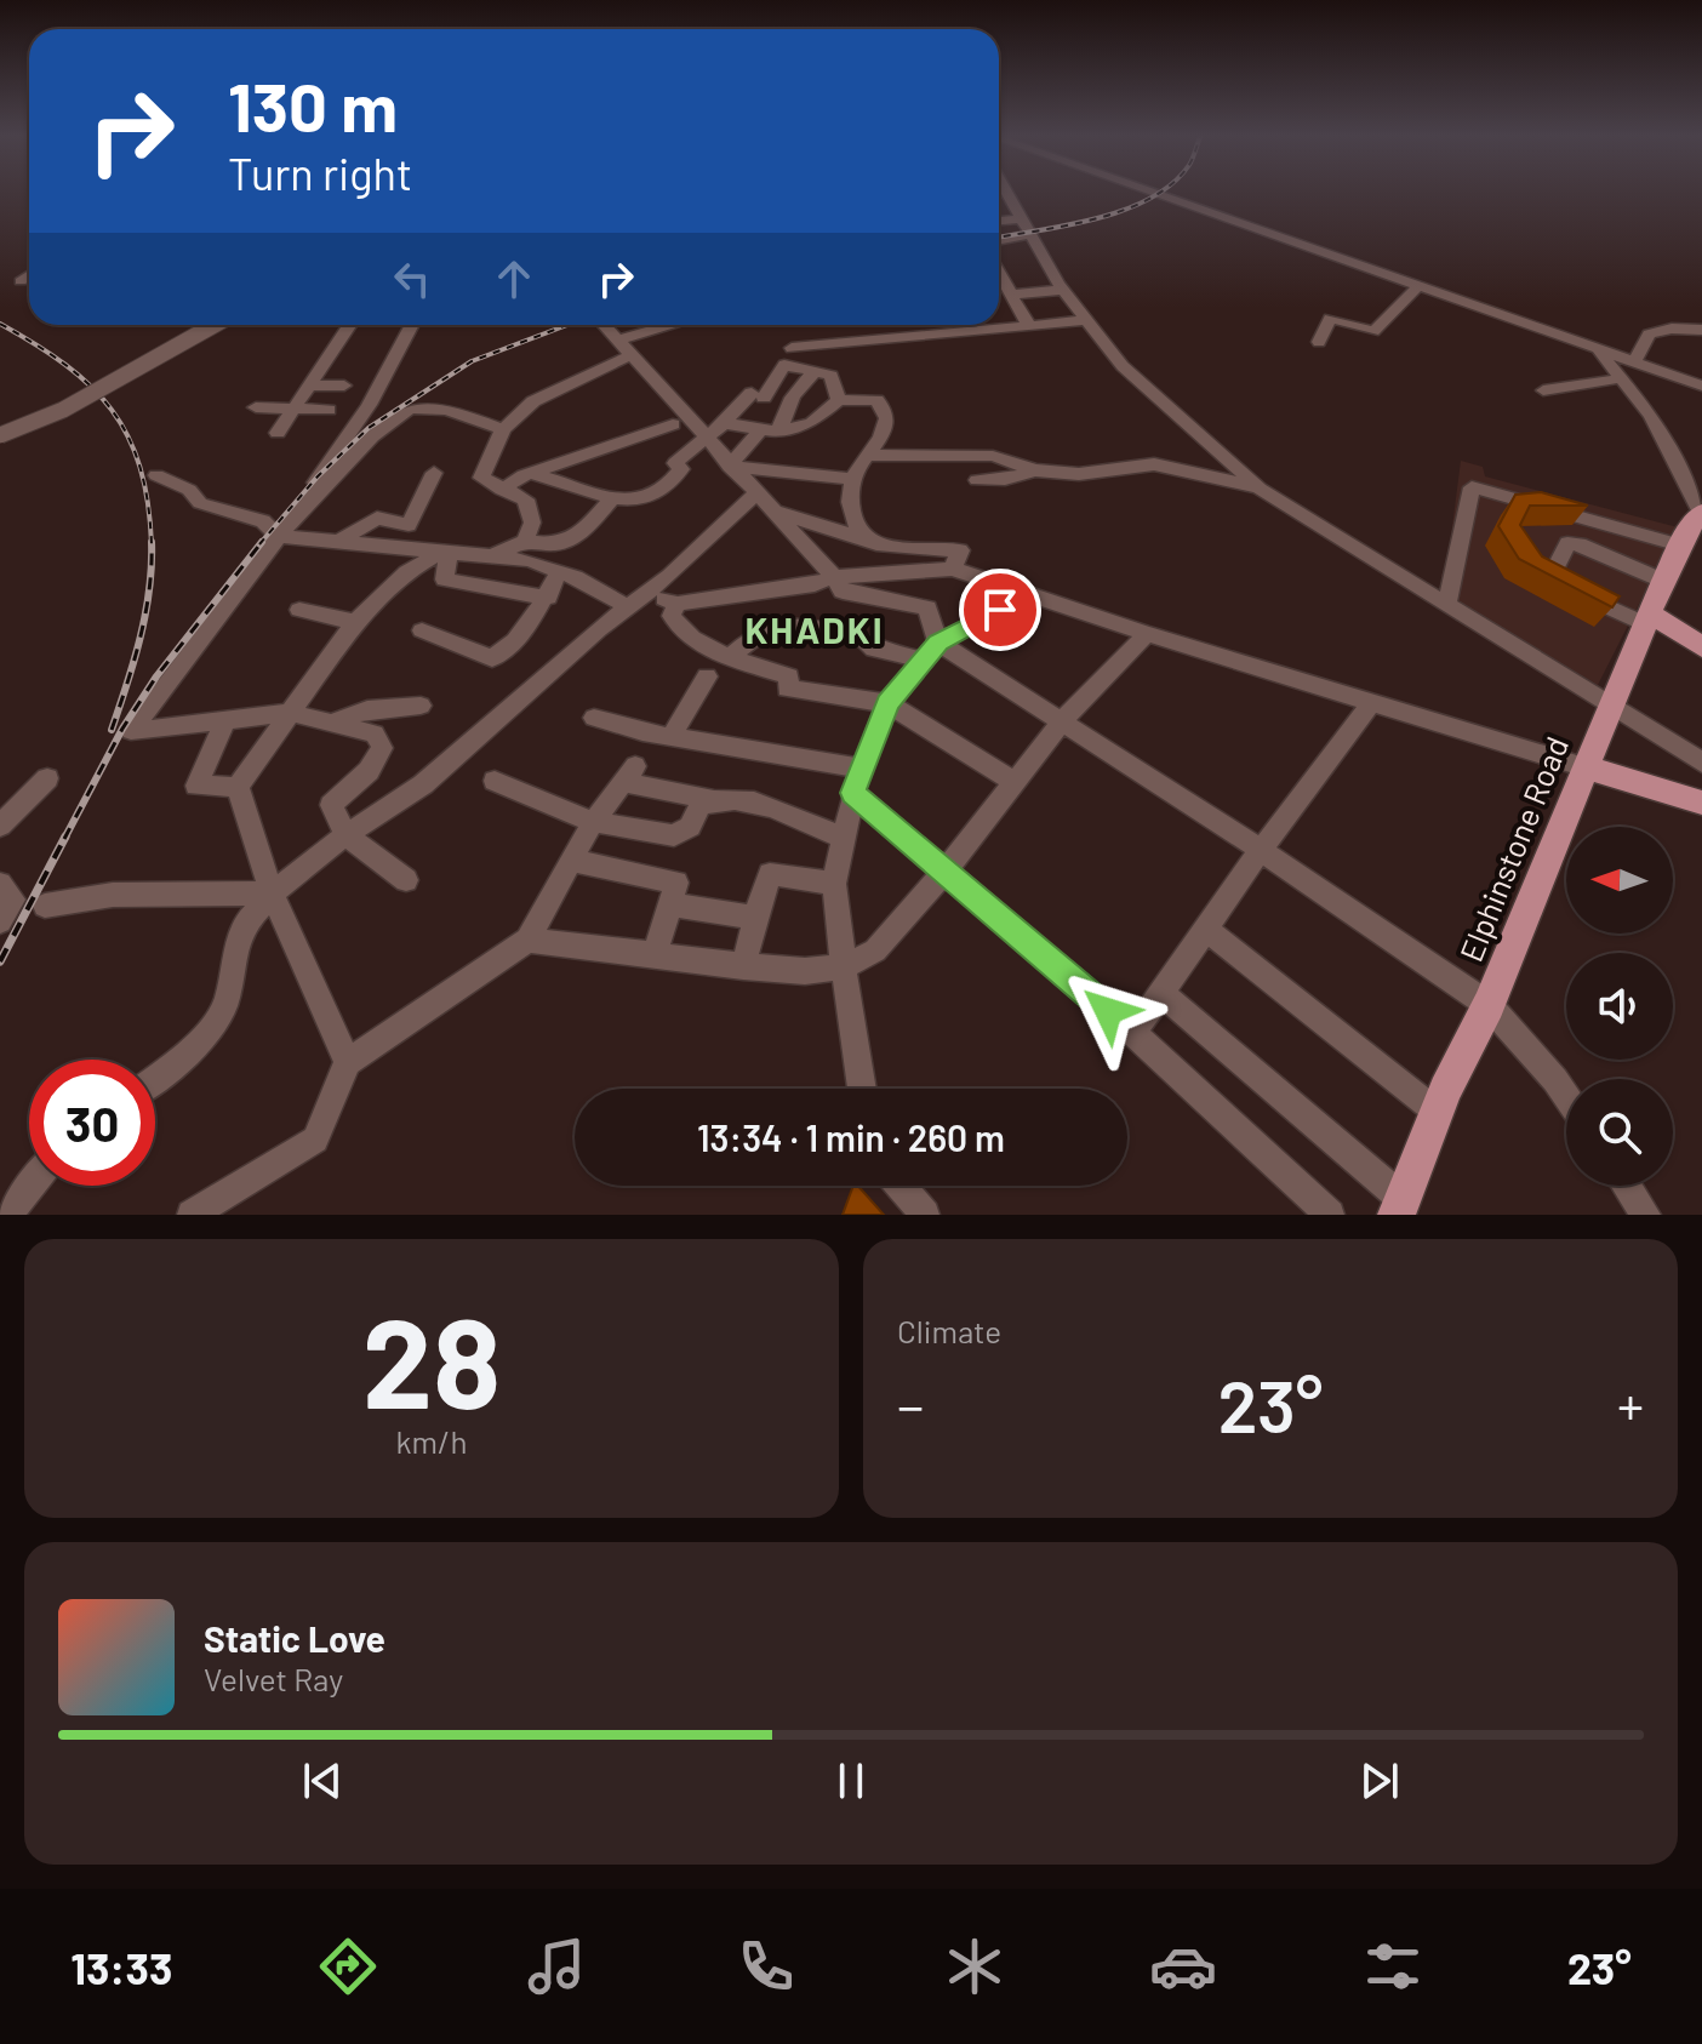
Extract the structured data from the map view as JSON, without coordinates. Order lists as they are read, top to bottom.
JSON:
{
  "streets": {
    "main road": ["Elphinstone Road"]
  },
  "districts": ["KHADKI"],
  "north": "left",
  "page": {
    "turn": ["130 m", "Turn right"],
    "limit": "30",
    "trip": "13:34 · 1 min · 260 m",
    "tile": [
      ["28", "km/h"],
      "Climate"
    ],
    "heat": ["−", "23°", "+"],
    "song": ["Static Love", "Velvet Ray"],
    "tabs": ["13:33", "23°"]
  }
}
